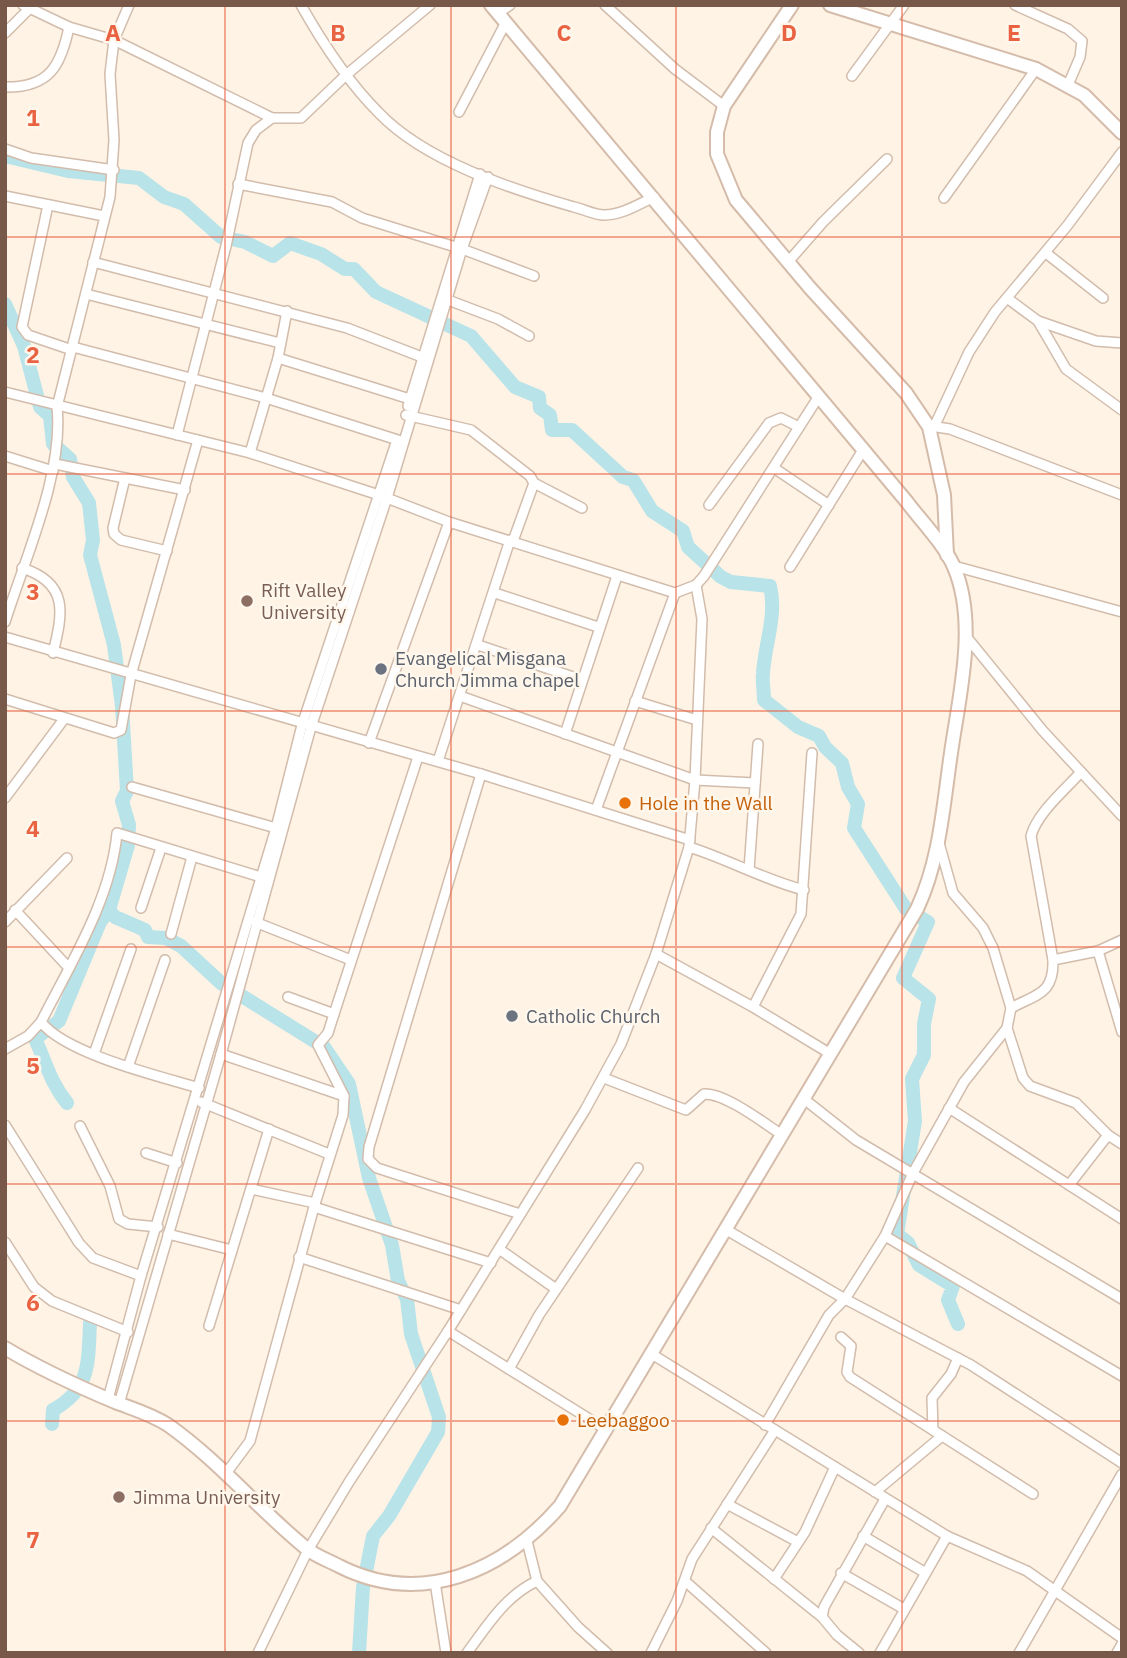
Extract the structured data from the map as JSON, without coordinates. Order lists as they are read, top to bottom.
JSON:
{
  "places": [
    "Rift Valley University",
    "Evangelical Misgana Church Jimma chapel",
    "Hole in the Wall",
    "Catholic Church",
    "Leebaggoo",
    "Jimma University"
  ],
  "grid": {
    "columns": [
      "A",
      "B",
      "C",
      "D",
      "E"
    ],
    "rows": [
      "1",
      "2",
      "3",
      "4",
      "5",
      "6",
      "7"
    ]
  }
}
